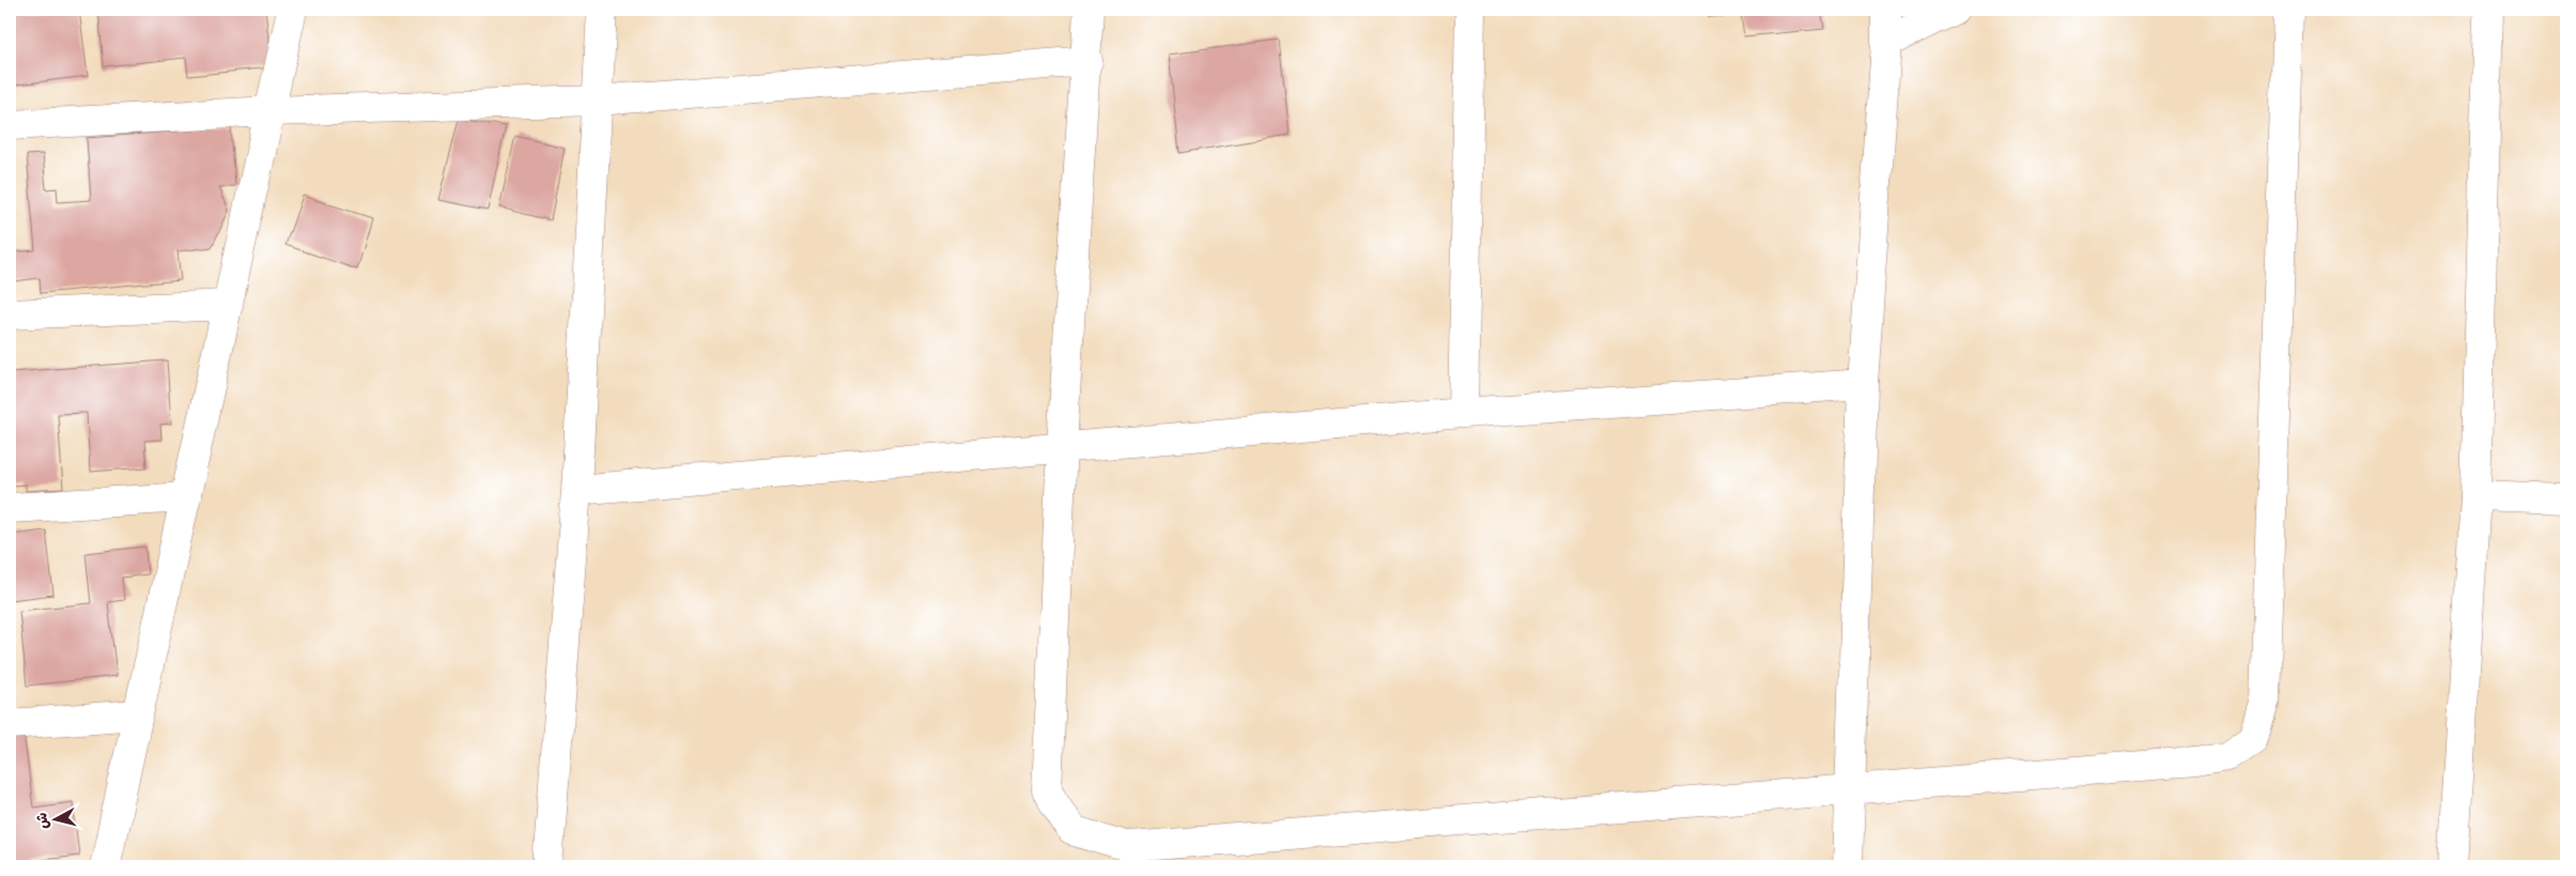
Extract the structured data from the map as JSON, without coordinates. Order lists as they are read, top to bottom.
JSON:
{
  "north": "left"
}
